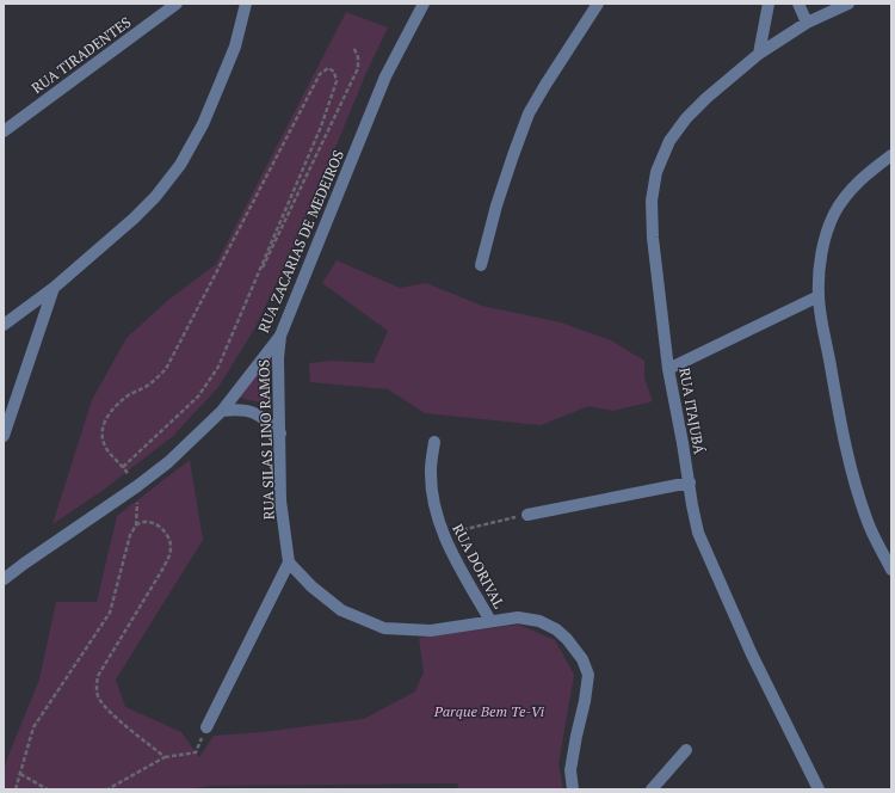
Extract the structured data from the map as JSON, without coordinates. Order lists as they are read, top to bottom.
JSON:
{
  "streets": {
    "street": [
      "RUA TIRADENTES",
      "RUA ZACARIAS DE MEDEIROS",
      "RUA ITAJUBÁ",
      "RUA SILAS LINO RAMOS",
      "RUA DORIVAL"
    ]
  },
  "crossings": [
    ["RUA ZACARIAS DE MEDEIROS", "RUA SILAS LINO RAMOS"]
  ],
  "parks": ["Parque Bem Te-Vi"]
}
